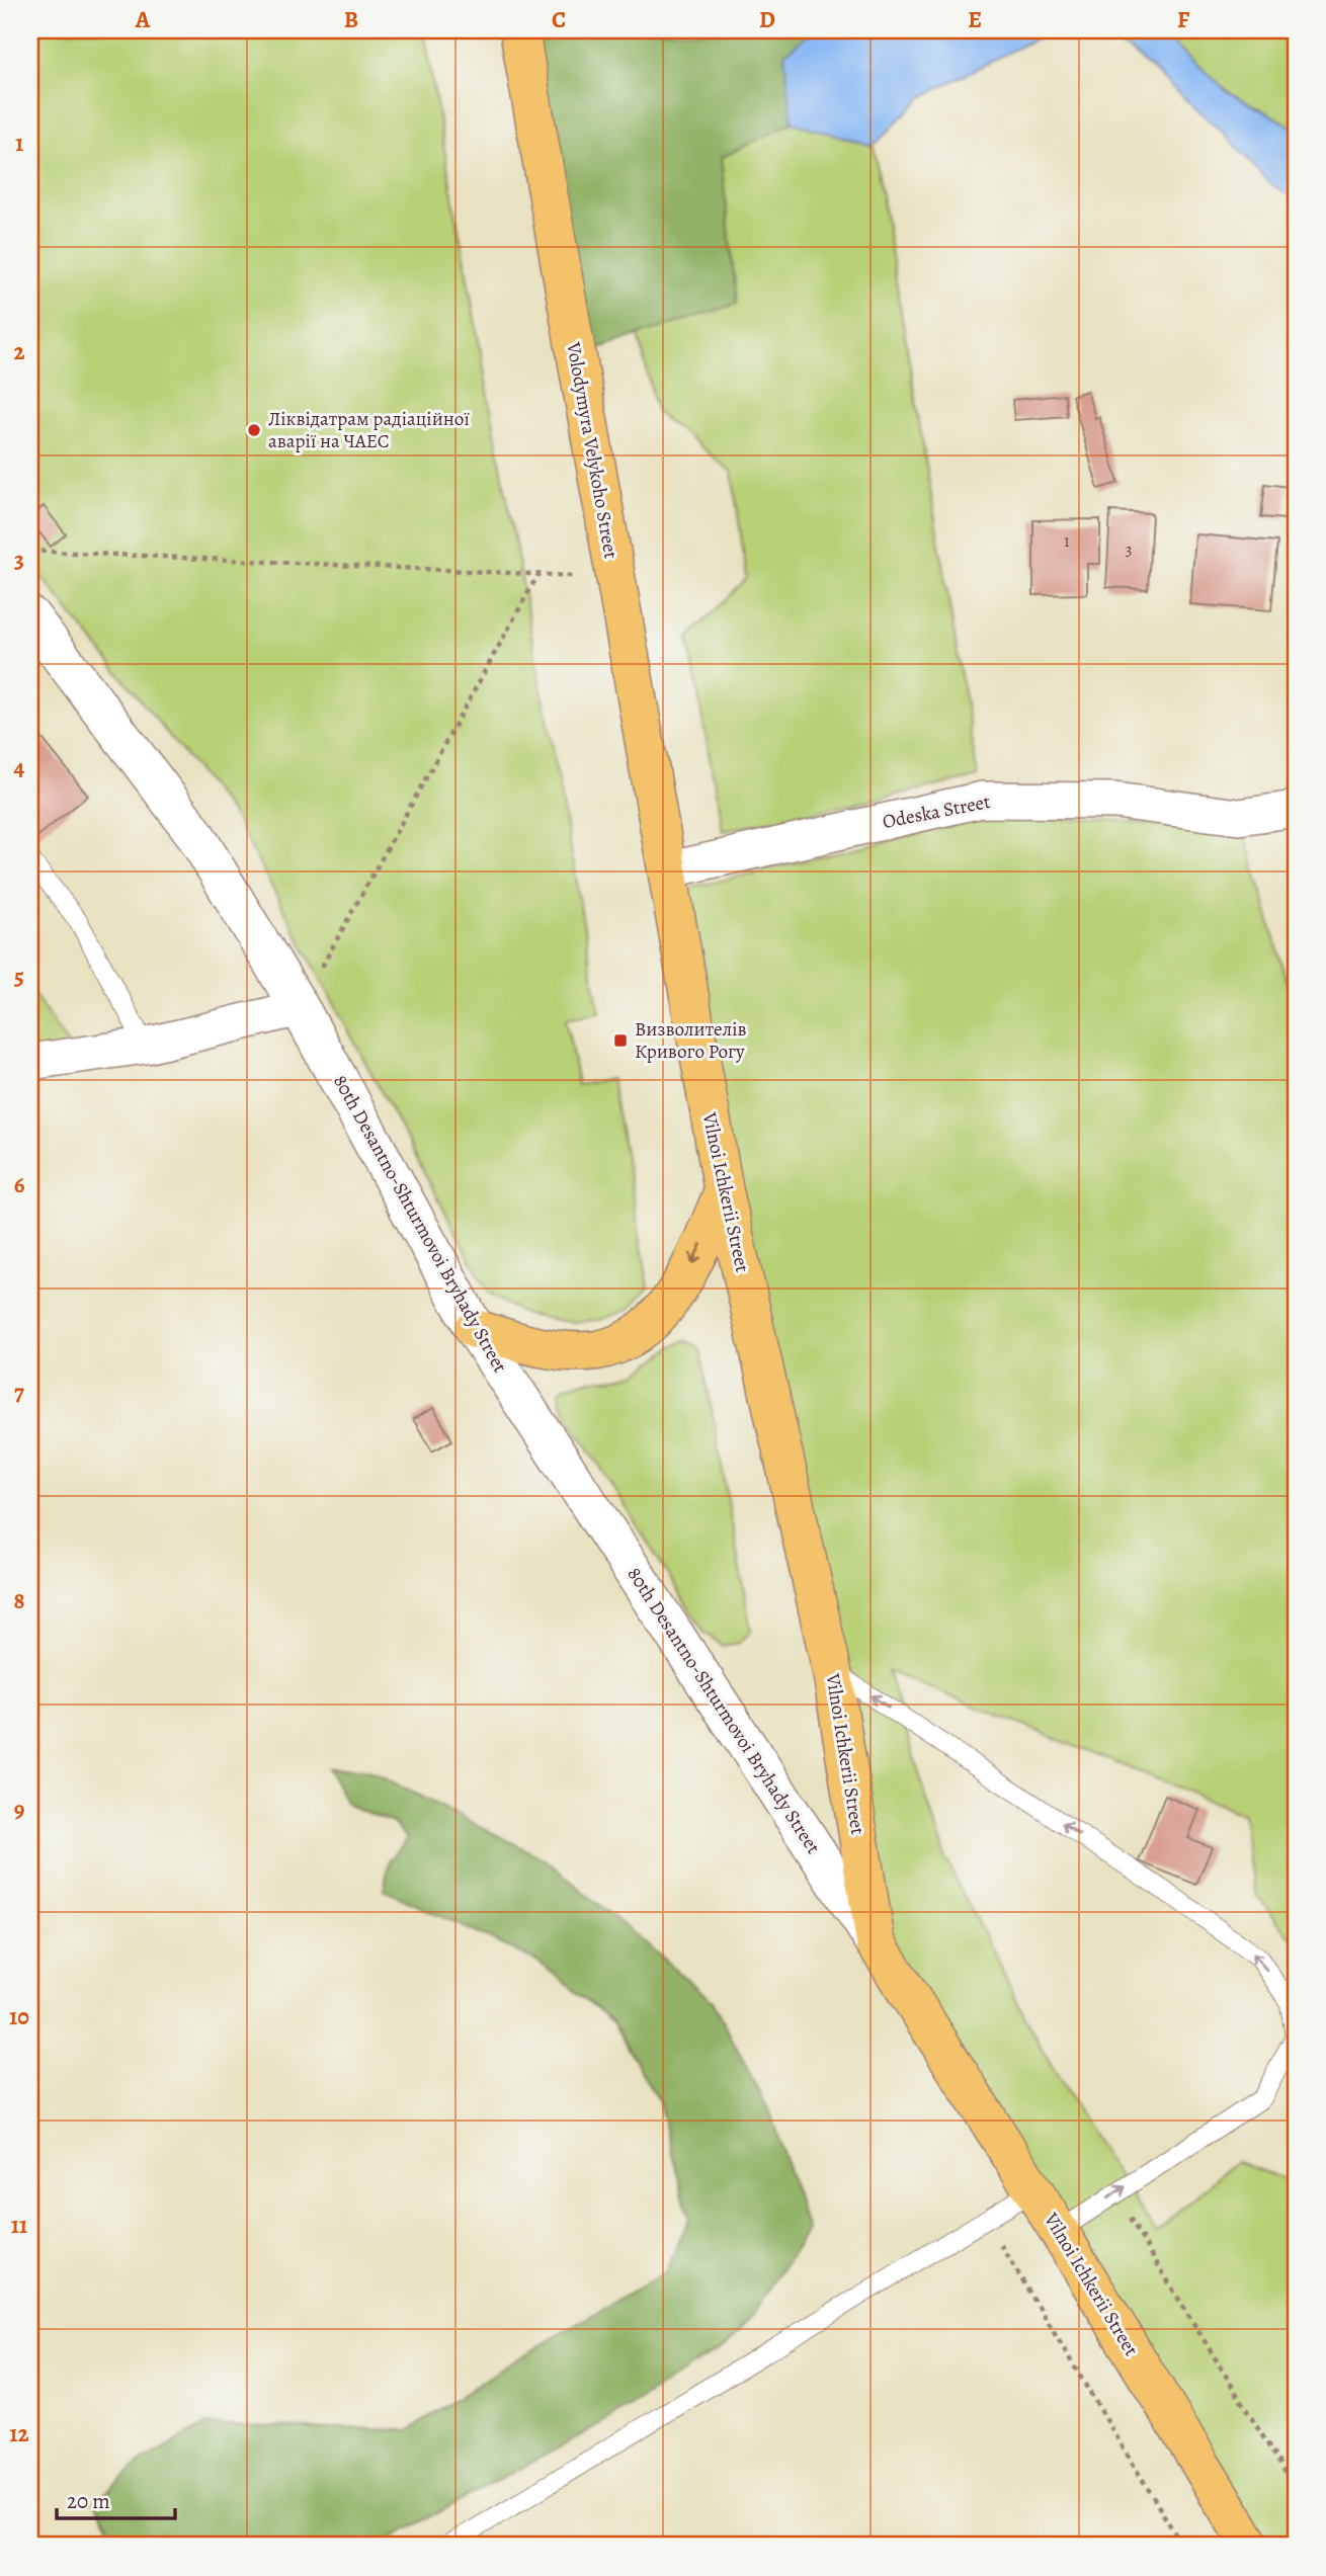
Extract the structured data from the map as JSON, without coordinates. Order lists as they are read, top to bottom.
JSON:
{
  "streets": {
    "main road": ["Volodymyra Velykoho Street", "Vilnoi Ichkerii Street"],
    "street": ["Odeska Street", "80th Desantno-Shturmovoi Bryhady Street"]
  },
  "crossings": [
    ["Volodymyra Velykoho Street", "Odeska Street"],
    ["Volodymyra Velykoho Street", "Vilnoi Ichkerii Street"],
    ["Odeska Street", "Vilnoi Ichkerii Street"],
    ["Vilnoi Ichkerii Street", "80th Desantno-Shturmovoi Bryhady Street"]
  ],
  "places": {
    "other": ["Ліквідатрам радіаційної аварії на ЧАЕС"],
    "transit": ["Визволителів Кривого Рогу"]
  },
  "house_numbers": ["1", "3"],
  "scale_bar": "20 m",
  "grid": {
    "columns": [
      "A",
      "B",
      "C",
      "D",
      "E",
      "F"
    ],
    "rows": [
      "1",
      "2",
      "3",
      "4",
      "5",
      "6",
      "7",
      "8",
      "9",
      "10",
      "11",
      "12"
    ]
  }
}
